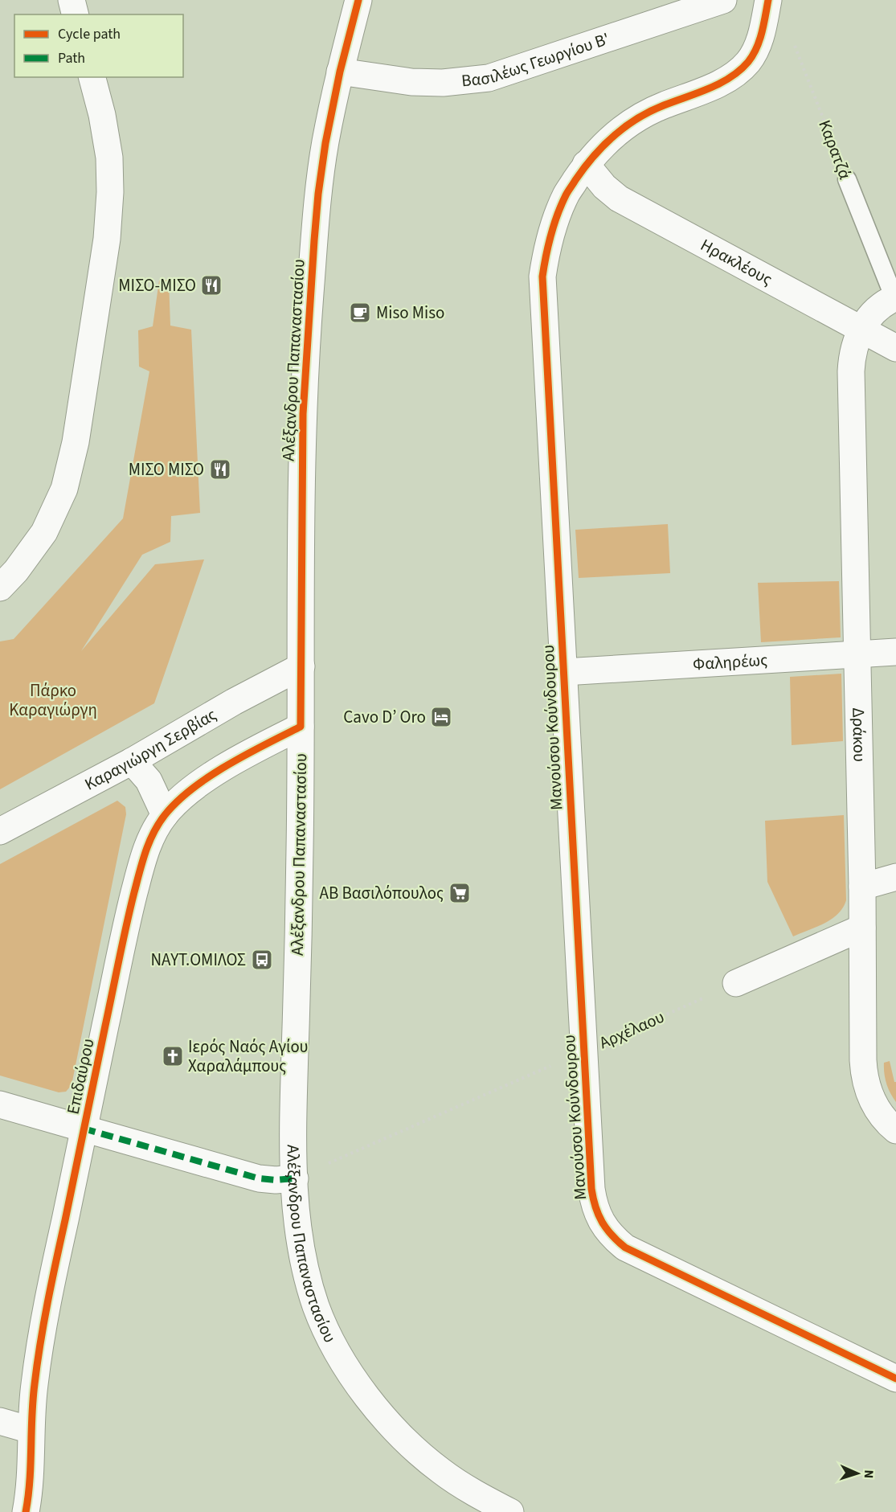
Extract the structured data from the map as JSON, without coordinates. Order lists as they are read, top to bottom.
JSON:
{
  "streets": {
    "street": [
      "Βασιλέως Γεωργίου Β'",
      "Ηρακλέους",
      "Αλέξανδρου Παπαναστασίου",
      "Φαληρέως",
      "Μανούσου Κούνδουρου",
      "Δράκου",
      "Καραγιώργη Σερβίας",
      "Επιδαύρου"
    ],
    "lane": ["Καρατζά"],
    "path": ["Αρχέλαου"]
  },
  "crossings": [
    ["Βασιλέως Γεωργίου Β'", "Αλέξανδρου Παπαναστασίου"],
    ["Ηρακλέους", "Μανούσου Κούνδουρου"],
    ["Ηρακλέους", "Δράκου"],
    ["Αλέξανδρου Παπαναστασίου", "Καραγιώργη Σερβίας"],
    ["Αλέξανδρου Παπαναστασίου", "Αρχέλαου"],
    ["Αλέξανδρου Παπαναστασίου", "Επιδαύρου"],
    ["Φαληρέως", "Μανούσου Κούνδουρου"],
    ["Φαληρέως", "Δράκου"],
    ["Μανούσου Κούνδουρου", "Αρχέλαου"]
  ],
  "parks": ["Πάρκο Καραγιώργη"],
  "places": {
    "restaurant": ["ΜΙΣΟ-ΜΙΣΟ", "ΜΙΣΟ ΜΙΣΟ"],
    "cafe": ["Miso Miso"],
    "hotel": ["Cavo D’ Oro"],
    "supermarket": ["ΑΒ Βασιλόπουλος"],
    "bus stop": ["ΝΑΥΤ.ΟΜΙΛΟΣ"],
    "church": ["Ιερός Ναός Αγίου Χαραλάμπους"]
  },
  "legend": ["Cycle path", "Path"],
  "north": "right"
}
